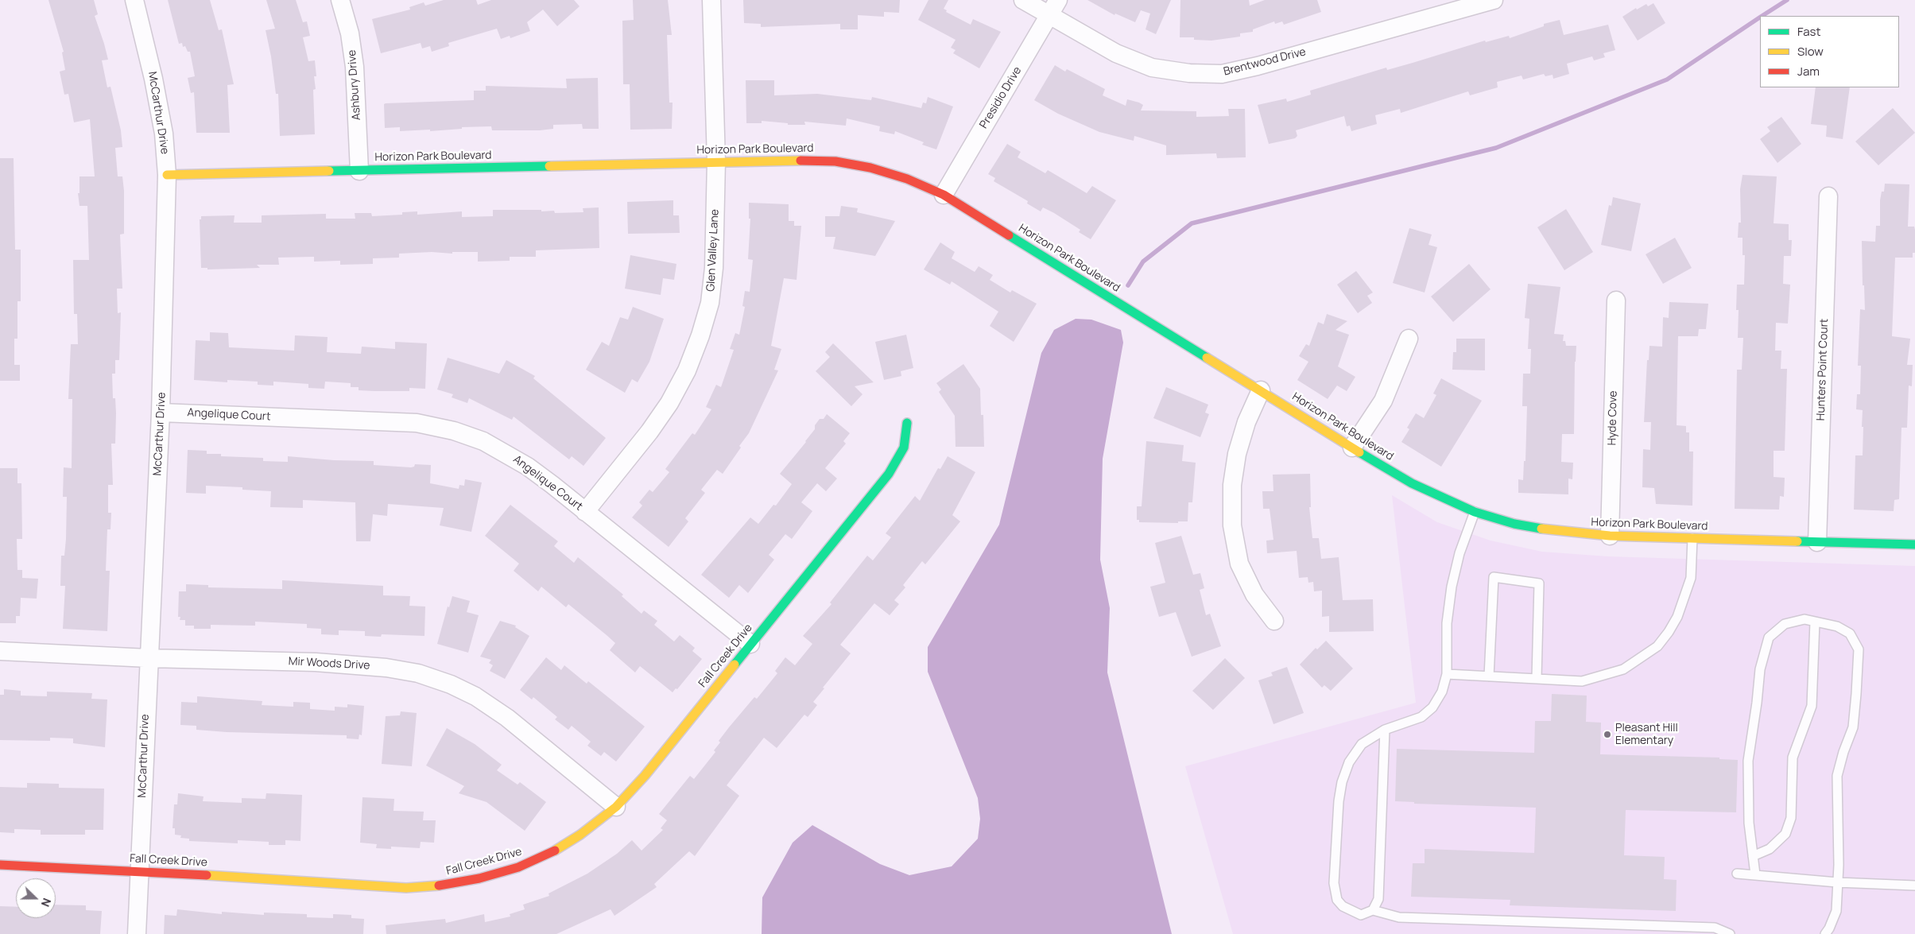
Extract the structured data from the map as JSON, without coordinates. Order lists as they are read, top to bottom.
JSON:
{
  "streets": {
    "street": [
      "Brentwood Drive",
      "Ashbury Drive",
      "Presidio Drive",
      "McCarthur Drive",
      "Horizon Park Boulevard",
      "Glen Valley Lane",
      "Hunters Point Court",
      "Angelique Court",
      "Hyde Cove",
      "Fall Creek Drive",
      "Mir Woods Drive"
    ]
  },
  "crossings": [
    ["Brentwood Drive", "Presidio Drive"],
    ["Ashbury Drive", "Horizon Park Boulevard"],
    ["Presidio Drive", "Horizon Park Boulevard"],
    ["McCarthur Drive", "Horizon Park Boulevard"],
    ["McCarthur Drive", "Angelique Court"],
    ["McCarthur Drive", "Fall Creek Drive"],
    ["McCarthur Drive", "Mir Woods Drive"],
    ["Horizon Park Boulevard", "Glen Valley Lane"],
    ["Horizon Park Boulevard", "Hunters Point Court"],
    ["Horizon Park Boulevard", "Hyde Cove"],
    ["Glen Valley Lane", "Angelique Court"],
    ["Angelique Court", "Fall Creek Drive"],
    ["Fall Creek Drive", "Mir Woods Drive"]
  ],
  "places": ["Pleasant Hill Elementary"],
  "legend": ["Fast", "Slow", "Jam"],
  "north": "right"
}
